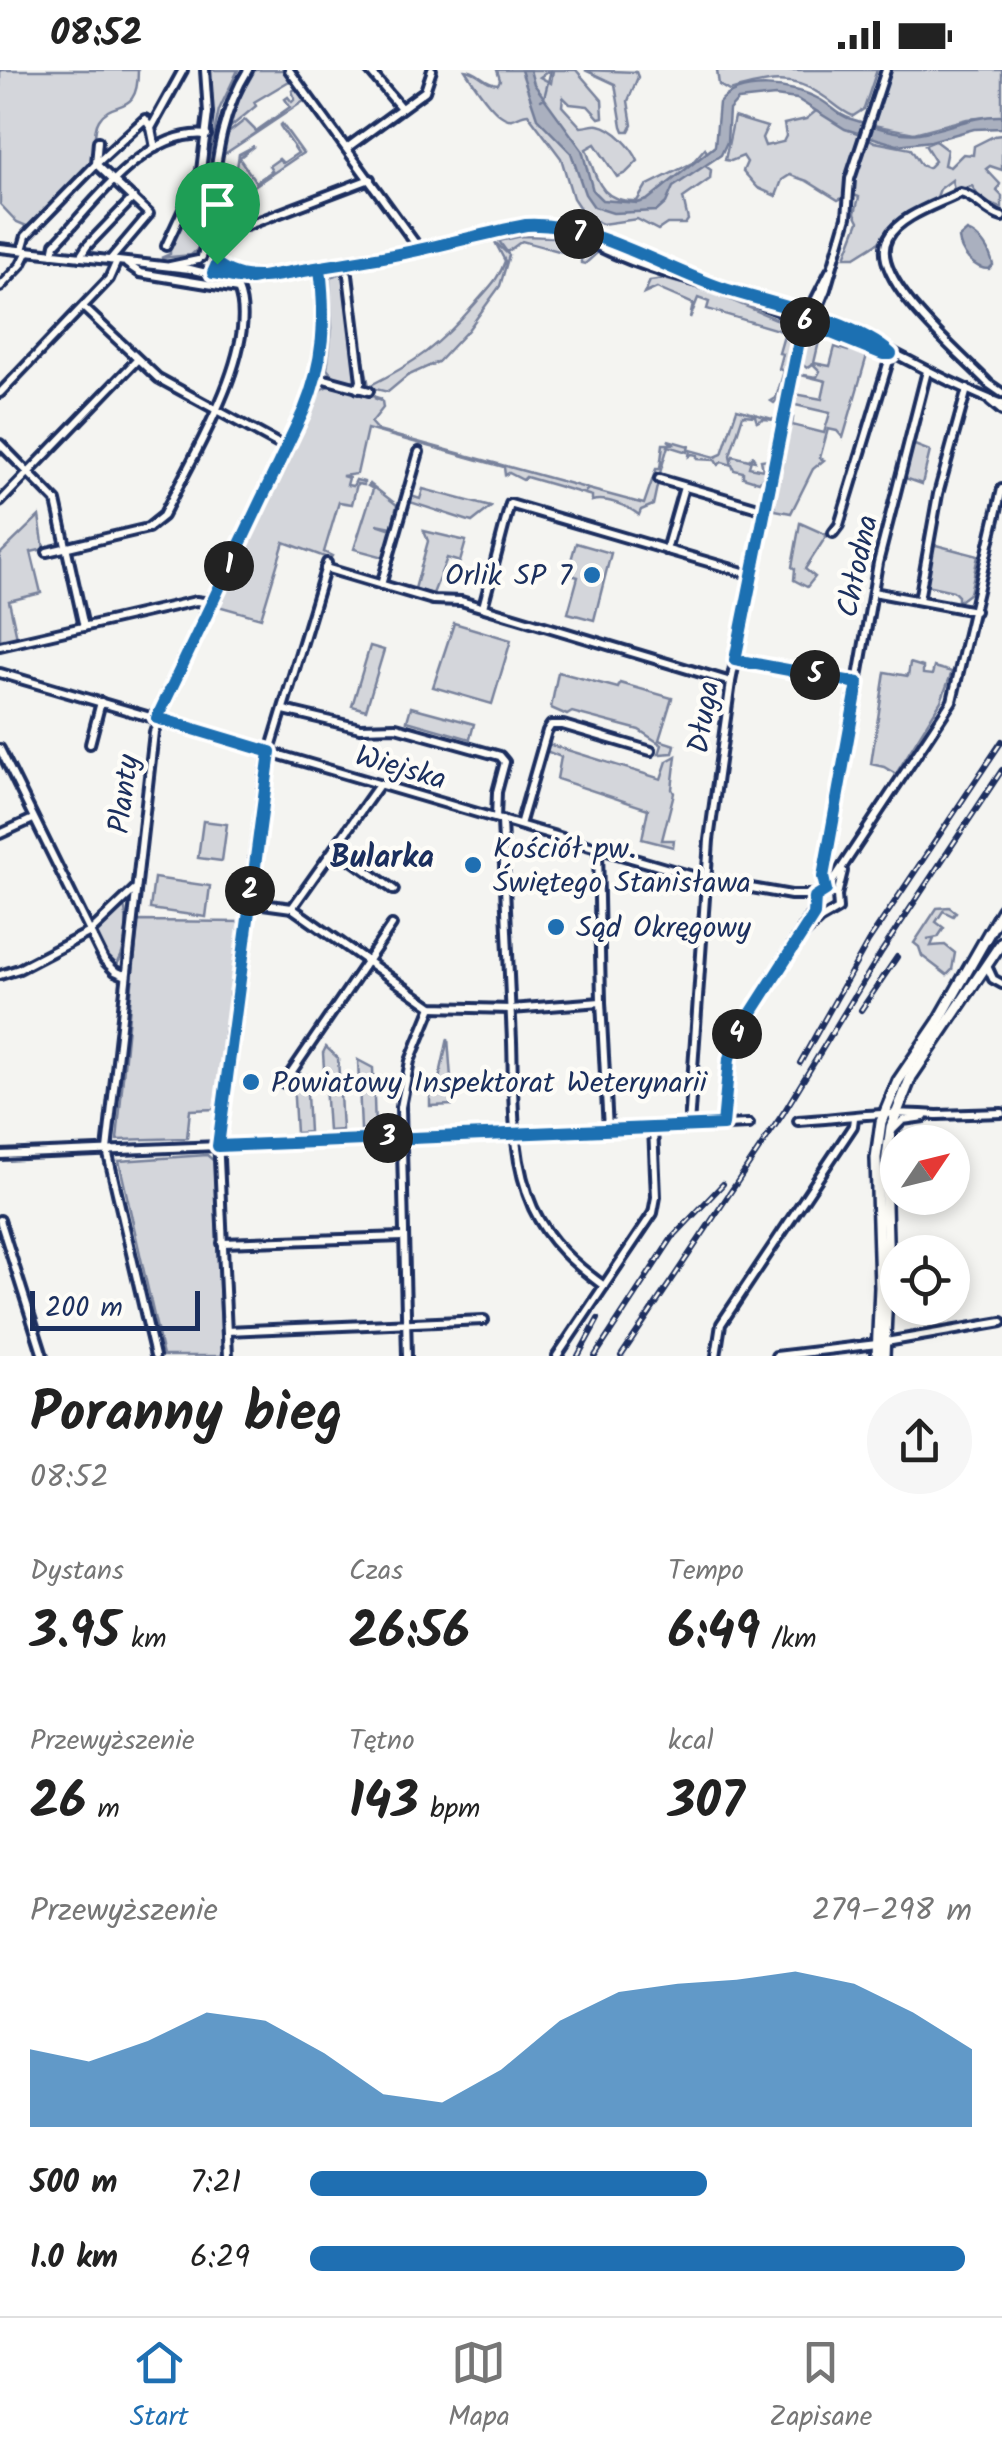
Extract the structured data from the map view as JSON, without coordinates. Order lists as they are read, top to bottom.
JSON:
{
  "streets": {
    "street": [
      "Chłodna",
      "Długa",
      "Wiejska",
      "Planty"
    ]
  },
  "crossings": [
    ["Chłodna", "Wiejska"],
    ["Długa", "Wiejska"],
    ["Wiejska", "Planty"]
  ],
  "districts": ["Bularka"],
  "places": [
    "Orlik SP 7",
    "Kościół pw. Świętego Stanisława",
    "Sąd Okręgowy",
    "Powiatowy Inspektorat Weterynarii"
  ],
  "scale_bar": "200 m",
  "north": "top right",
  "page": {
    "status": "08:52",
    "pins": [
      "7",
      "6",
      "1",
      "5",
      "2",
      "4",
      "3"
    ],
    "scale": "200 m",
    "heading": ["Poranny bieg", "08:52"],
    "stats": [
      ["Dystans", "3.95 km"],
      ["Czas", "26:56"],
      ["Tempo", "6:49 /km"],
      ["Przewyższenie", "26 m"],
      ["Tętno", "143 bpm"],
      ["kcal", "307"]
    ],
    "chart": ["Przewyższenie", "279–298 m"],
    "list": [
      {
        "name": "500 m",
        "note": "7:21"
      },
      {
        "name": "1.0 km",
        "note": "6:29"
      }
    ],
    "tabs": ["Start", "Mapa", "Zapisane"]
  }
}
